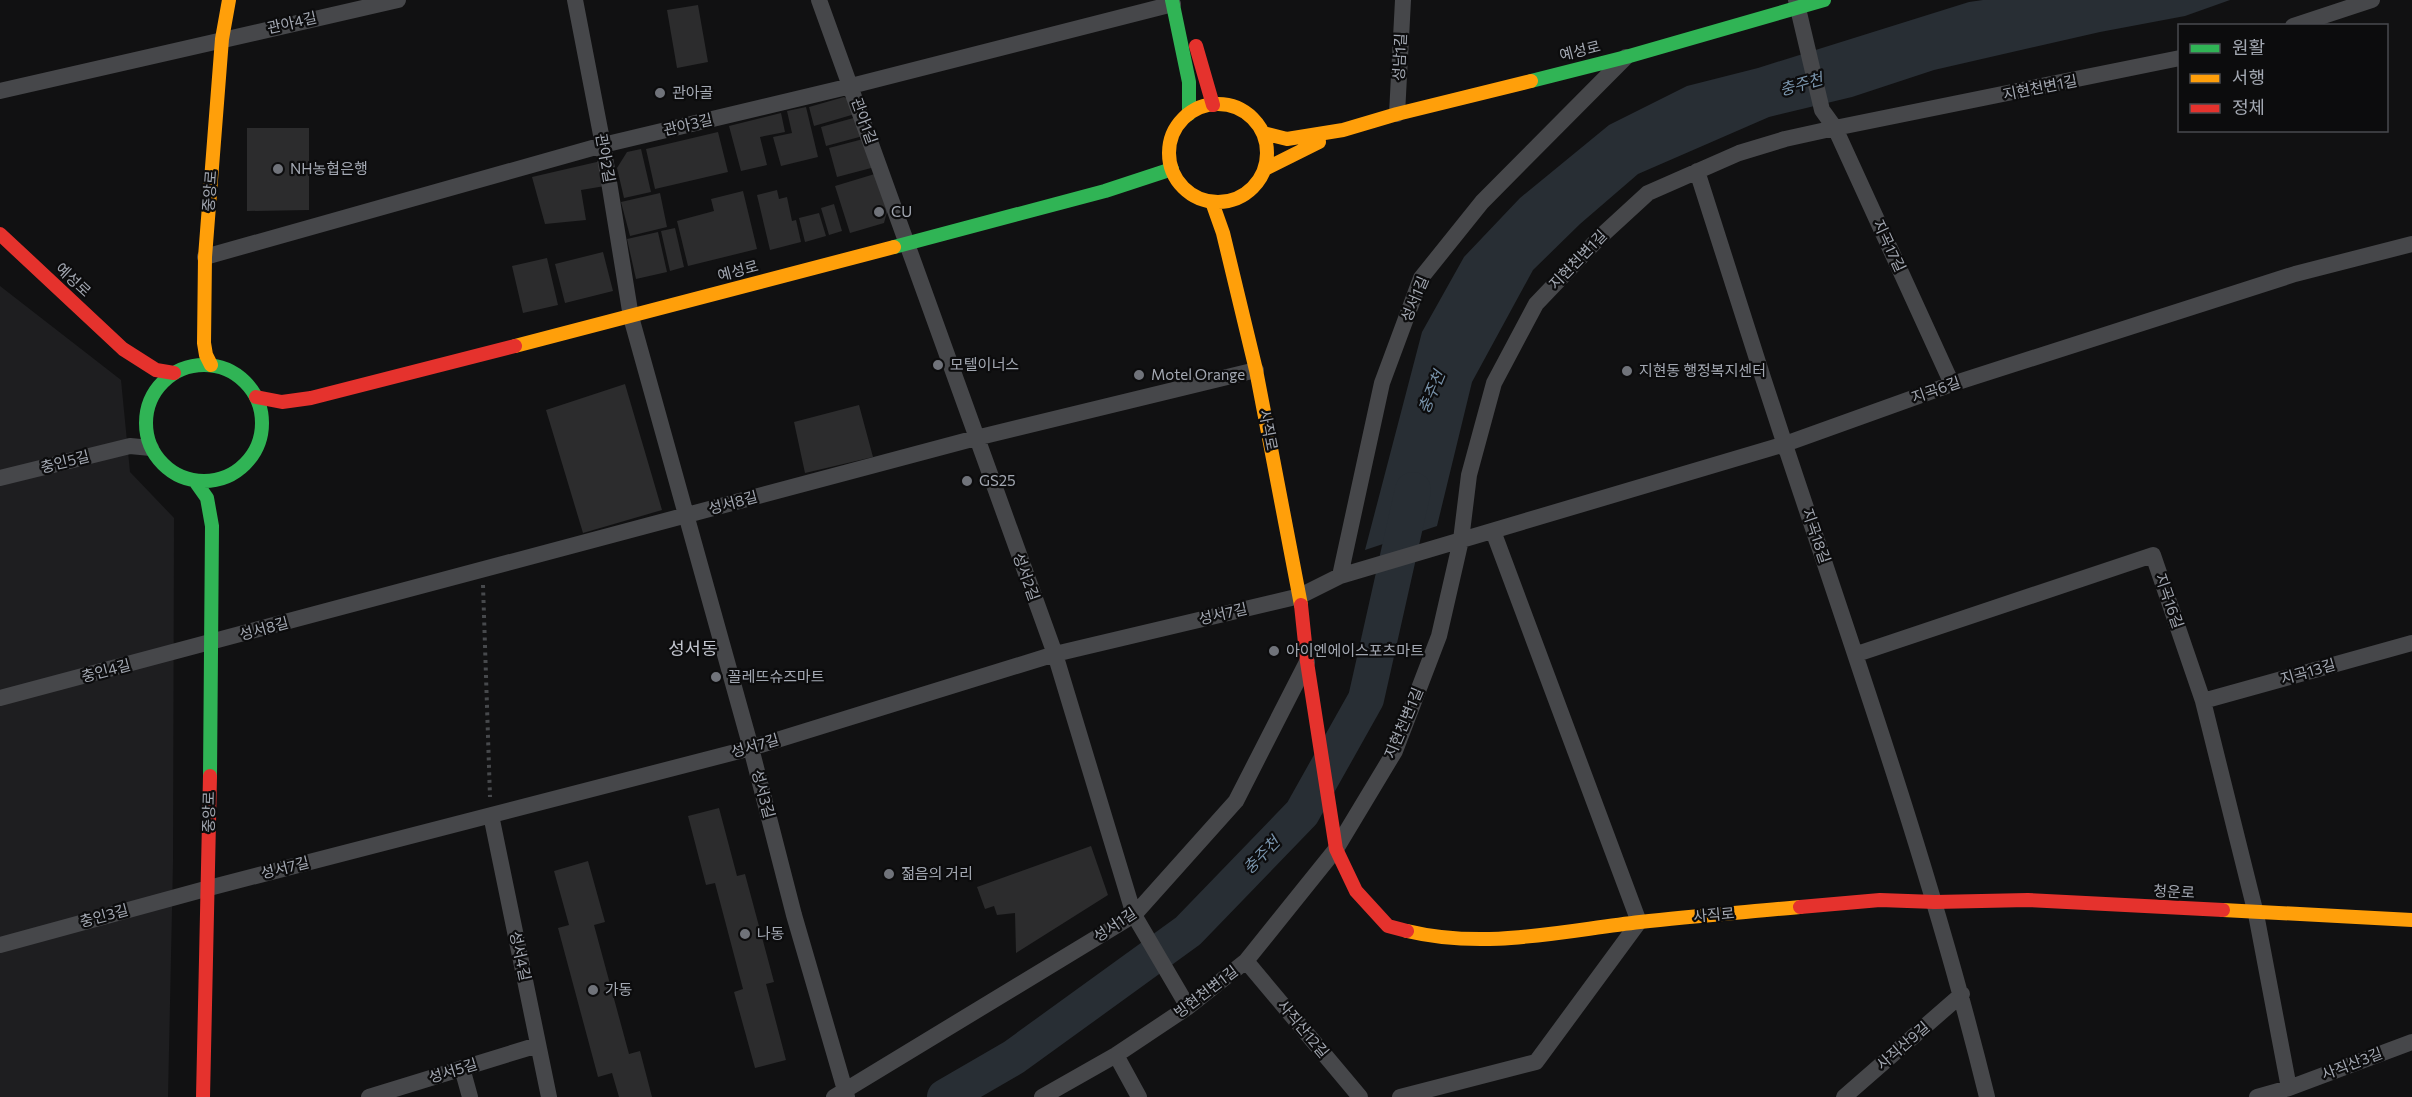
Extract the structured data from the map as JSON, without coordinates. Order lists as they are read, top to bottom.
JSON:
{
  "streets": {
    "main road": [
      "예성로",
      "중앙로",
      "사직로",
      "청운로"
    ],
    "street": [
      "관아4길",
      "성남1길",
      "지현천변1길",
      "관아1길",
      "관아3길",
      "관아2길",
      "지곡17길",
      "성서1길",
      "지곡6길",
      "충인5길",
      "성서8길",
      "지곡18길",
      "성서2길",
      "지곡16길",
      "성서7길",
      "충인4길",
      "지곡13길",
      "성서3길",
      "충인3길",
      "성서4길",
      "빙현천변1길",
      "사직산12길",
      "사직산9길",
      "사직산3길",
      "성서5길"
    ]
  },
  "crossings": [
    ["관아4길", "중앙로"],
    ["예성로", "성남1길"],
    ["예성로", "관아1길"],
    ["예성로", "관아2길"],
    ["예성로", "중앙로"],
    ["예성로", "지곡17길"],
    ["예성로", "성서1길"],
    ["예성로", "사직로"],
    ["예성로", "충인5길"],
    ["예성로", "성서2길"],
    ["예성로", "성서3길"],
    ["지현천변1길", "지곡17길"],
    ["지현천변1길", "지곡6길"],
    ["지현천변1길", "사직로"],
    ["지현천변1길", "지곡18길"],
    ["지현천변1길", "빙현천변1길"],
    ["관아1길", "관아3길"],
    ["관아1길", "성서2길"],
    ["관아3길", "관아2길"],
    ["관아3길", "중앙로"],
    ["관아2길", "성서3길"],
    ["중앙로", "충인5길"],
    ["중앙로", "성서8길"],
    ["중앙로", "성서7길"],
    ["중앙로", "충인4길"],
    ["중앙로", "충인3길"],
    ["지곡17길", "지곡6길"],
    ["성서1길", "지곡6길"],
    ["성서1길", "사직로"],
    ["성서1길", "성서2길"],
    ["성서1길", "성서7길"],
    ["성서1길", "성서3길"],
    ["지곡6길", "지곡18길"],
    ["지곡6길", "성서7길"],
    ["사직로", "성서8길"],
    ["사직로", "지곡18길"],
    ["사직로", "성서7길"],
    ["사직로", "청운로"],
    ["사직로", "빙현천변1길"],
    ["성서8길", "성서2길"],
    ["성서8길", "충인4길"],
    ["성서8길", "성서3길"],
    ["지곡18길", "지곡16길"],
    ["지곡18길", "청운로"],
    ["성서2길", "성서7길"],
    ["성서2길", "빙현천변1길"],
    ["지곡16길", "지곡13길"],
    ["지곡16길", "청운로"],
    ["지곡16길", "사직산3길"],
    ["성서7길", "성서3길"],
    ["성서7길", "충인3길"],
    ["성서7길", "성서4길"],
    ["성서4길", "성서5길"],
    ["빙현천변1길", "사직산12길"]
  ],
  "districts": ["성서동"],
  "water": ["충주천"],
  "places": [
    "관아골",
    "NH농협은행",
    "CU",
    "모텔이너스",
    "지현동 행정복지센터",
    "Motel Orange",
    "GS25",
    "아이엔에이스포츠마트",
    "꼴레뜨슈즈마트",
    "젊음의 거리",
    "나동",
    "가동"
  ],
  "legend": ["원활", "서행", "정체"]
}
